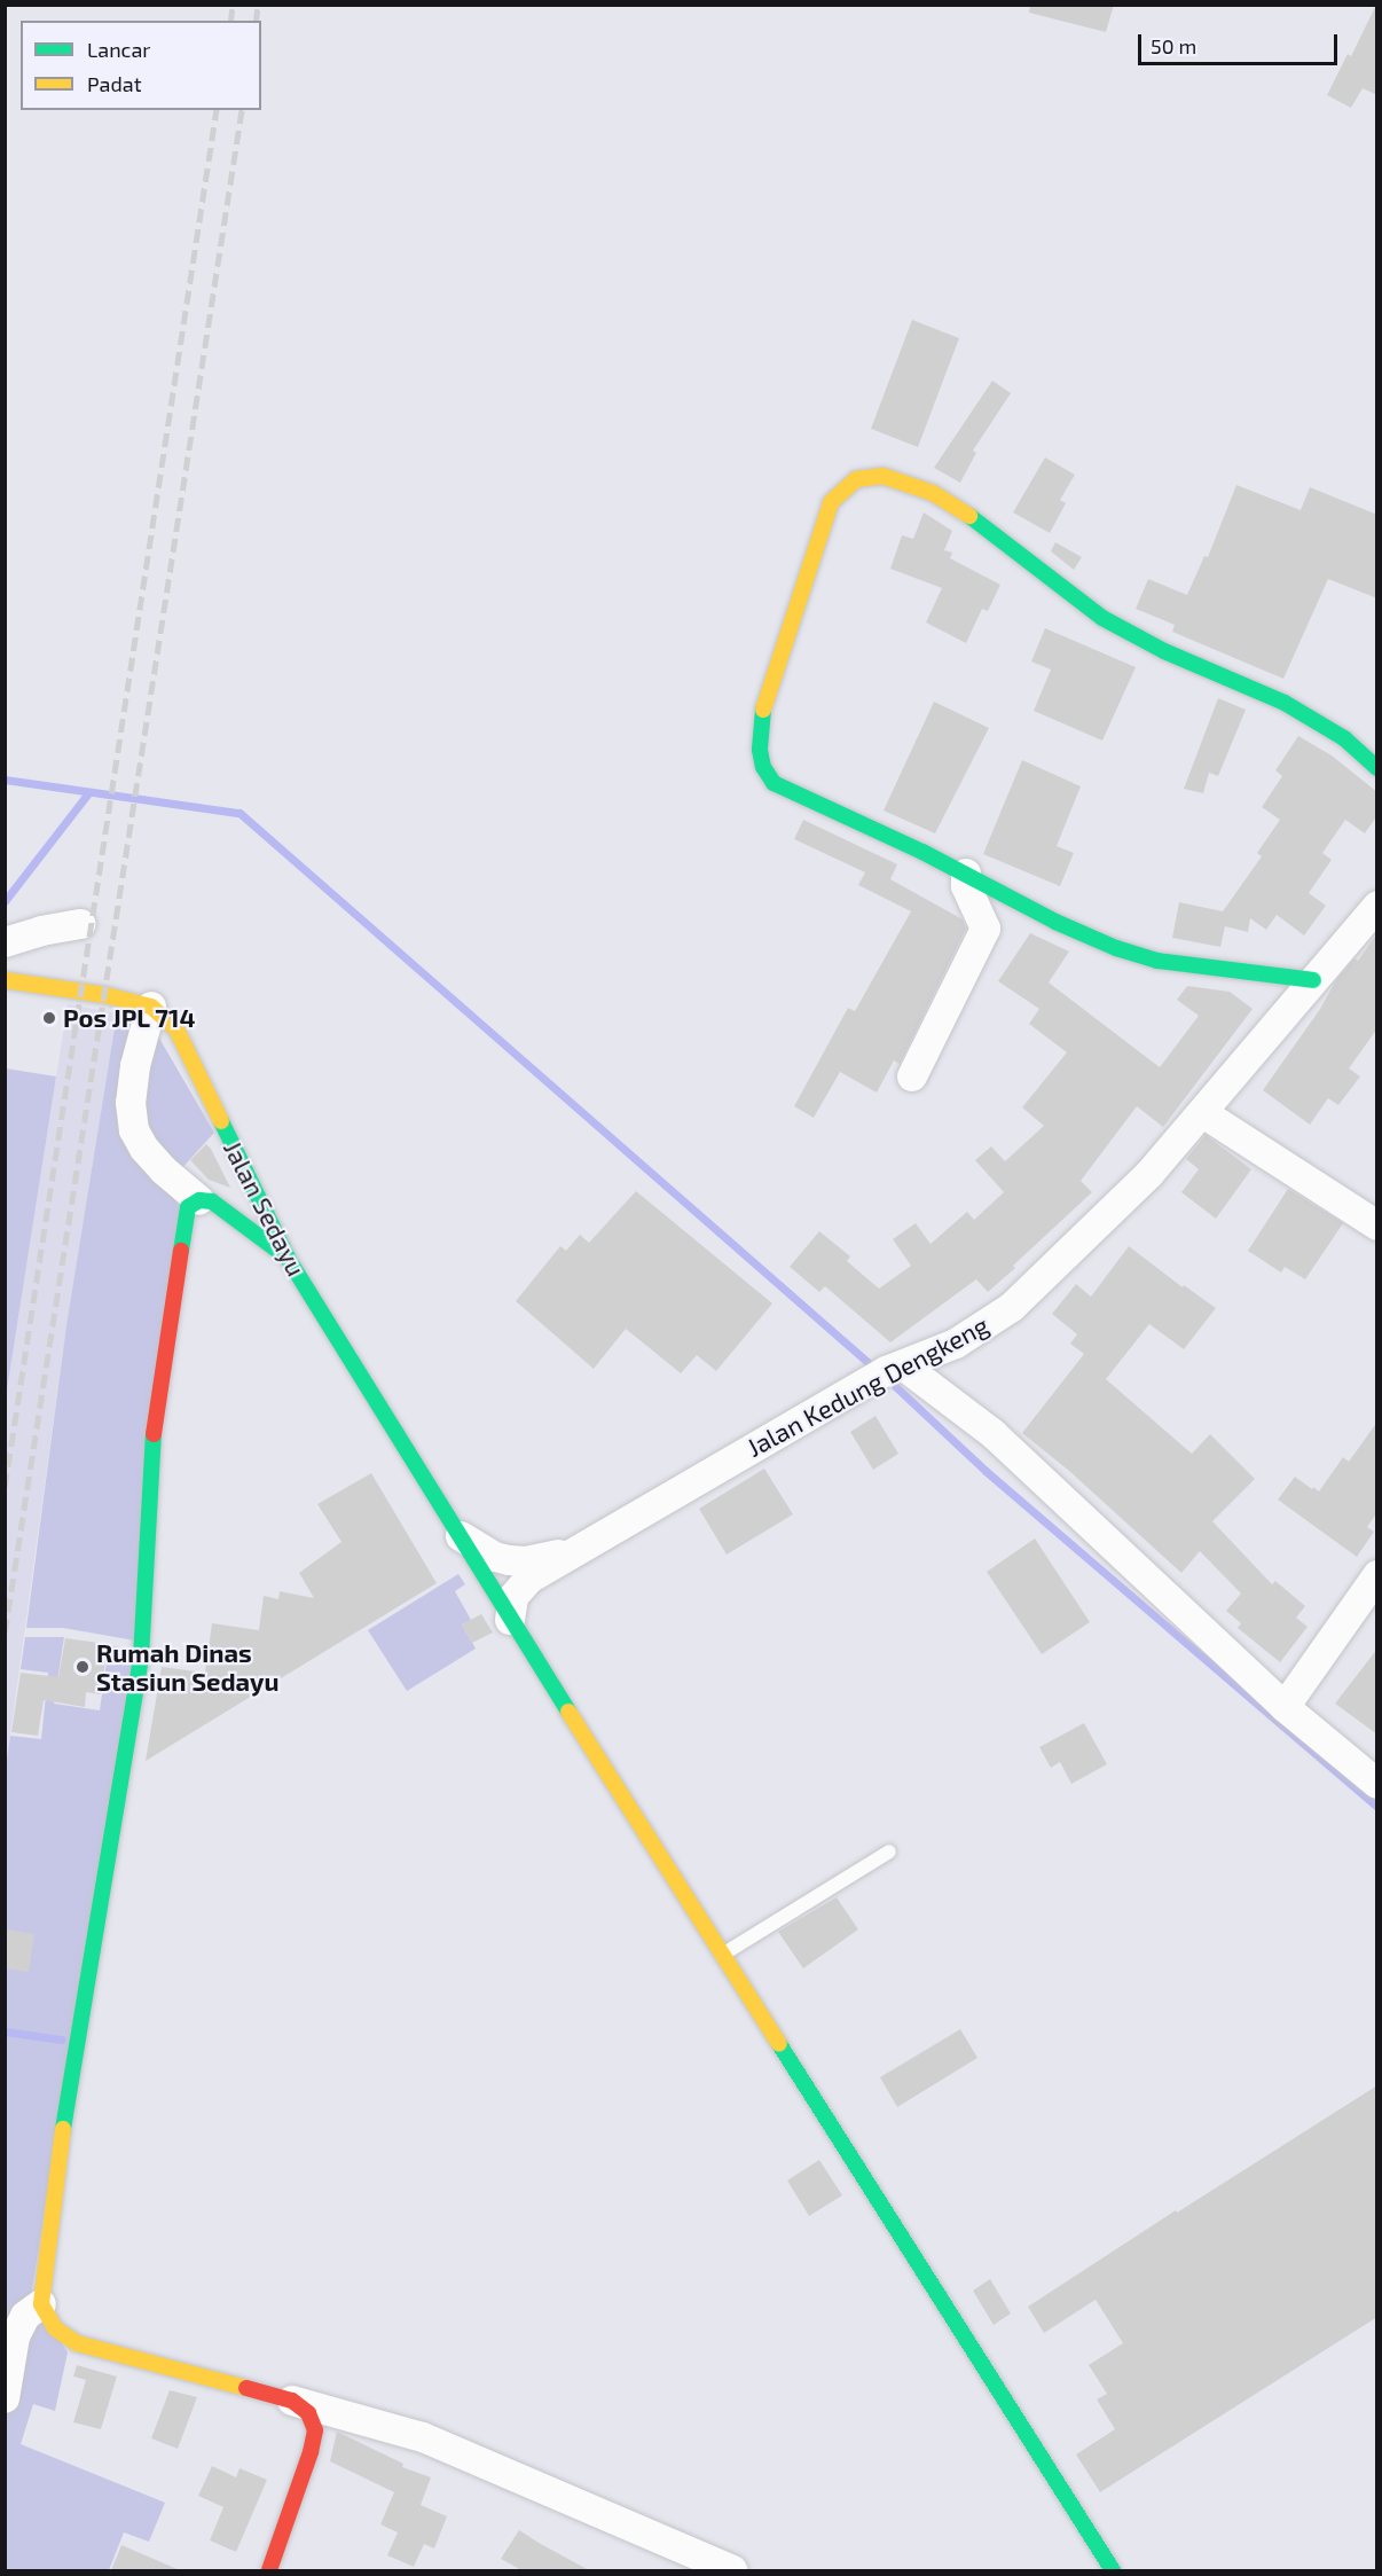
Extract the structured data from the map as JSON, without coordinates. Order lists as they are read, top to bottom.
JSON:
{
  "streets": {
    "street": ["Jalan Sedayu", "Jalan Kedung Dengkeng"]
  },
  "crossings": [
    ["Jalan Sedayu", "Jalan Kedung Dengkeng"]
  ],
  "places": ["Pos JPL 714", "Rumah Dinas Stasiun Sedayu"],
  "legend": ["Lancar", "Padat"],
  "scale_bar": "50 m"
}
